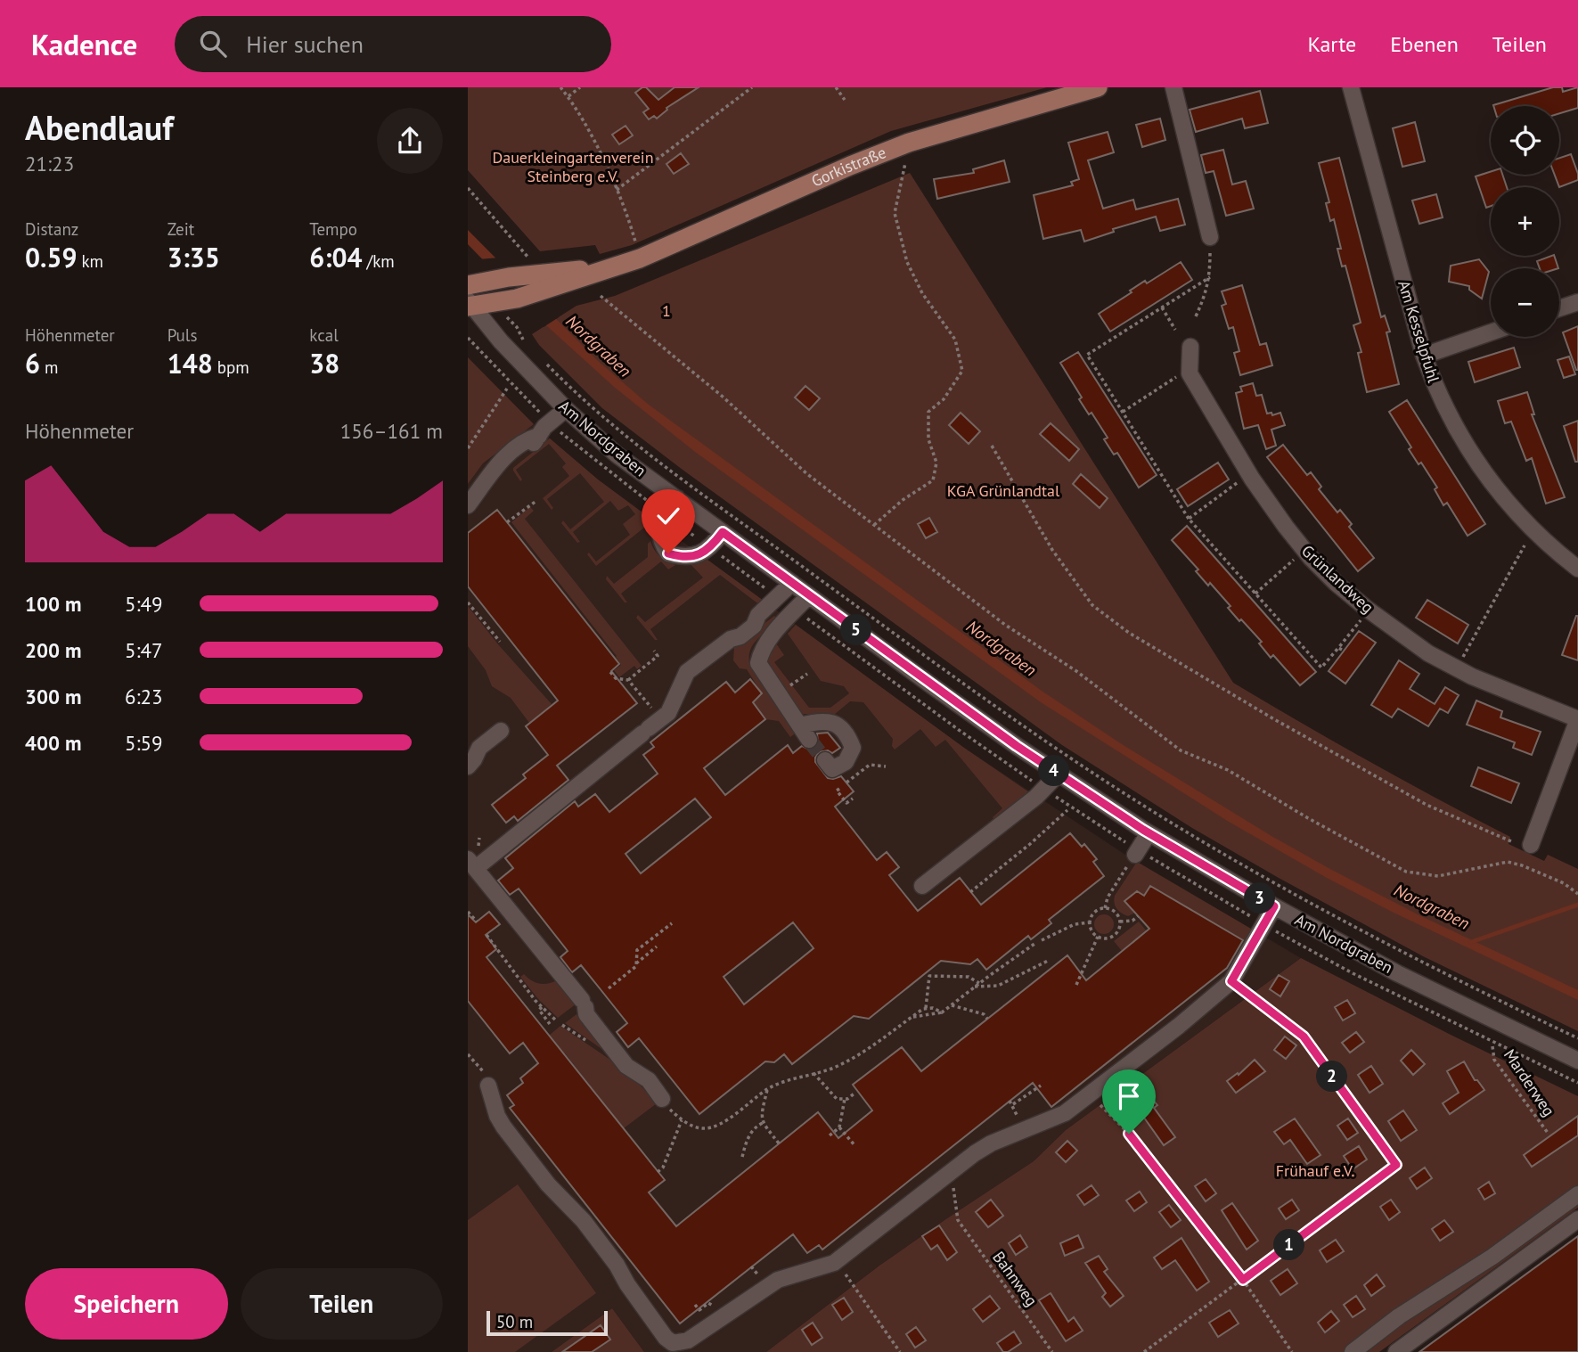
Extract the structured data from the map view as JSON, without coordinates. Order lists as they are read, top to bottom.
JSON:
{
  "streets": {
    "main road": ["Gorkistraße"],
    "street": ["Am Kesselpfuhl", "Am Nordgraben", "Grünlandweg"],
    "path": ["Marderweg", "Bahnweg"]
  },
  "crossings": [
    ["Gorkistraße", "Am Nordgraben"]
  ],
  "water": ["Nordgraben"],
  "parks": [
    "Dauerkleingartenverein Steinberg e.V.",
    "1",
    "KGA Grünlandtal",
    "Frühauf e.V."
  ],
  "scale_bar": "50 m",
  "page": {
    "header": "Kadence",
    "search": "Hier suchen",
    "nav": ["Karte", "Ebenen", "Teilen"],
    "heading": ["Abendlauf", "21:23"],
    "map_buttons": ["+", "−"],
    "stats": [
      ["Distanz", "0.59 km"],
      ["Zeit", "3:35"],
      ["Tempo", "6:04 /km"],
      ["Höhenmeter", "6 m"],
      ["Puls", "148 bpm"],
      ["kcal", "38"]
    ],
    "chart": ["Höhenmeter", "156–161 m"],
    "list": [
      {
        "name": "100 m",
        "note": "5:49"
      },
      {
        "name": "200 m",
        "note": "5:47"
      },
      {
        "name": "300 m",
        "note": "6:23"
      },
      {
        "name": "400 m",
        "note": "5:59"
      }
    ],
    "pins": [
      "5",
      "4",
      "3",
      "2",
      "1"
    ],
    "buttons": ["Speichern", "Teilen"],
    "scale": "50 m"
  }
}
